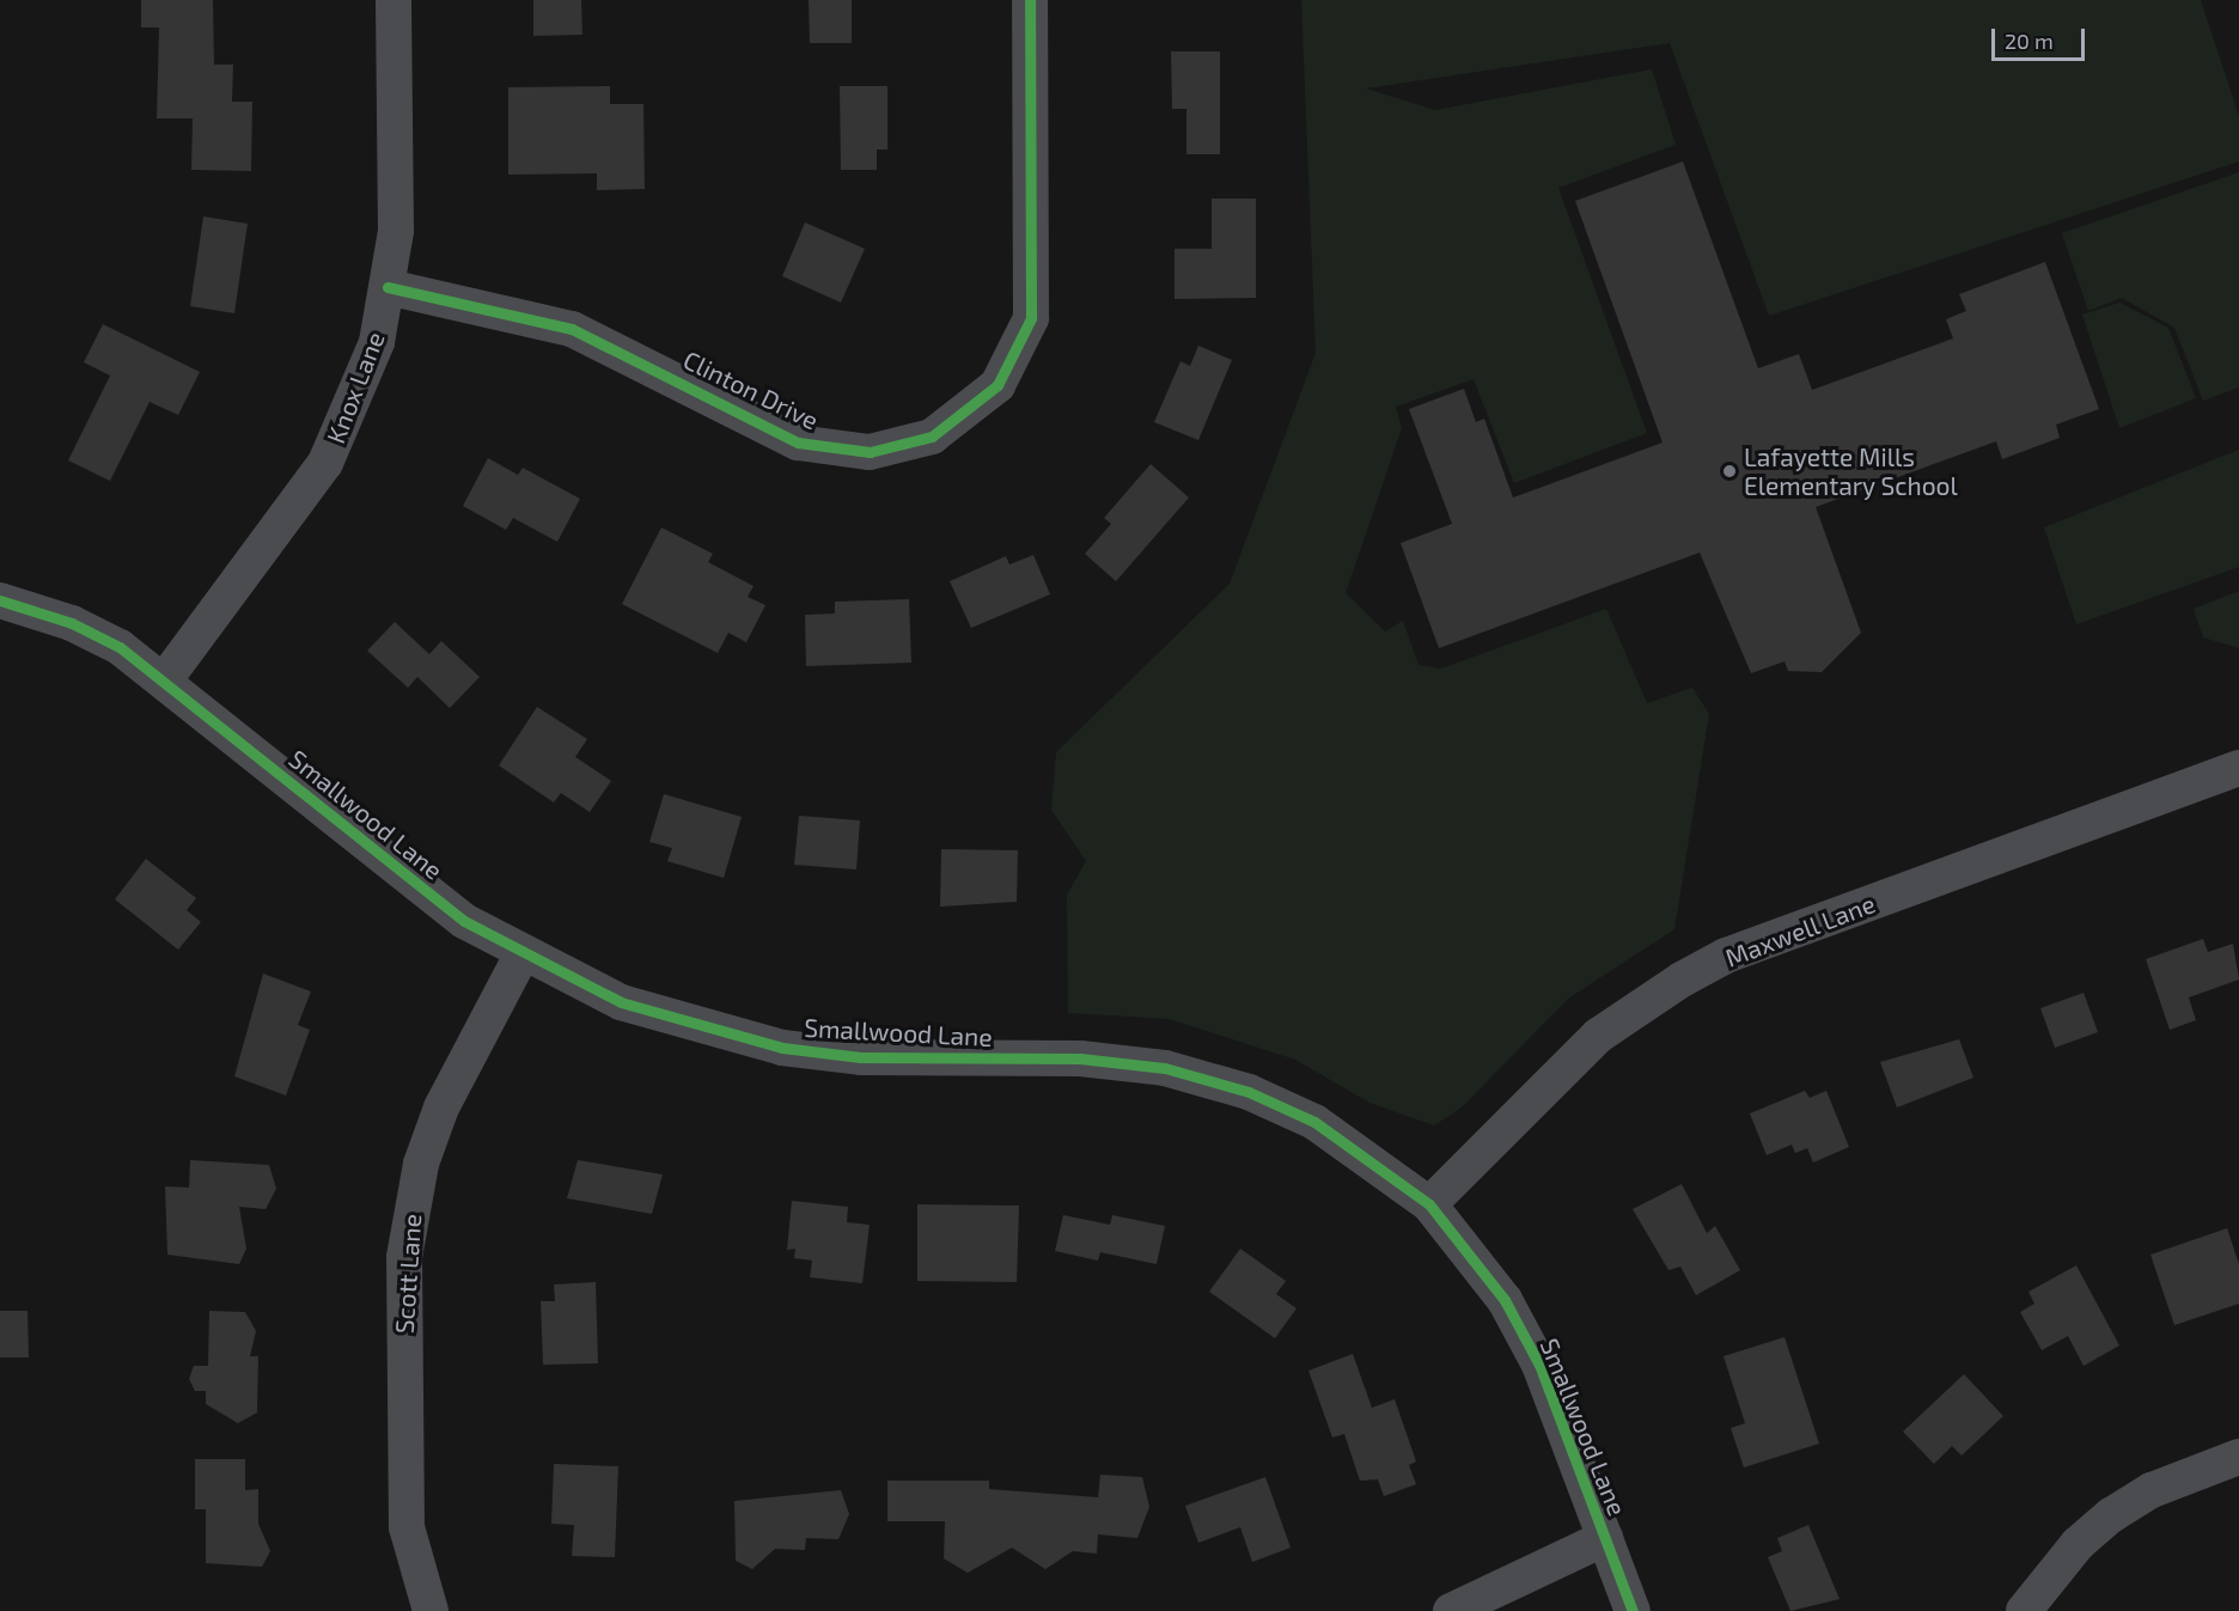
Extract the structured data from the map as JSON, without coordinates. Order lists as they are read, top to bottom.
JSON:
{
  "streets": {
    "street": [
      "Knox Lane",
      "Clinton Drive",
      "Smallwood Lane",
      "Maxwell Lane",
      "Scott Lane"
    ]
  },
  "crossings": [
    ["Knox Lane", "Clinton Drive"],
    ["Knox Lane", "Smallwood Lane"],
    ["Smallwood Lane", "Maxwell Lane"],
    ["Smallwood Lane", "Scott Lane"]
  ],
  "places": ["Lafayette Mills Elementary School"],
  "scale_bar": "20 m"
}
